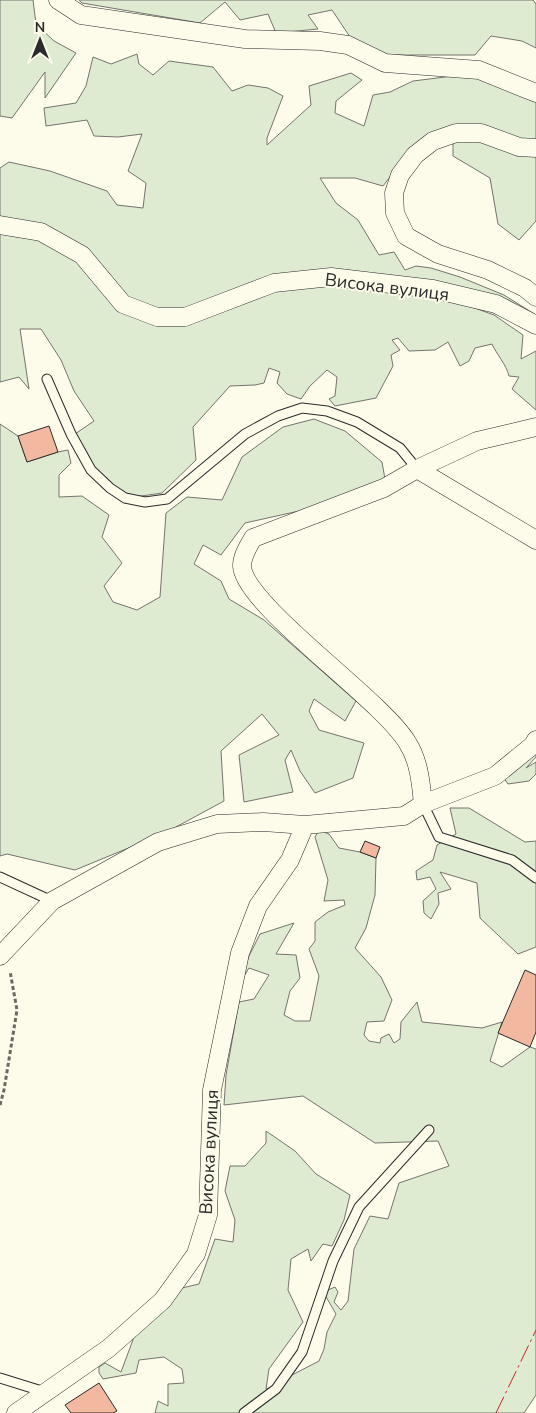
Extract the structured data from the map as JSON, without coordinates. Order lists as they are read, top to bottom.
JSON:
{
  "streets": {
    "street": ["Висока вулиця"]
  },
  "north": "top"
}
